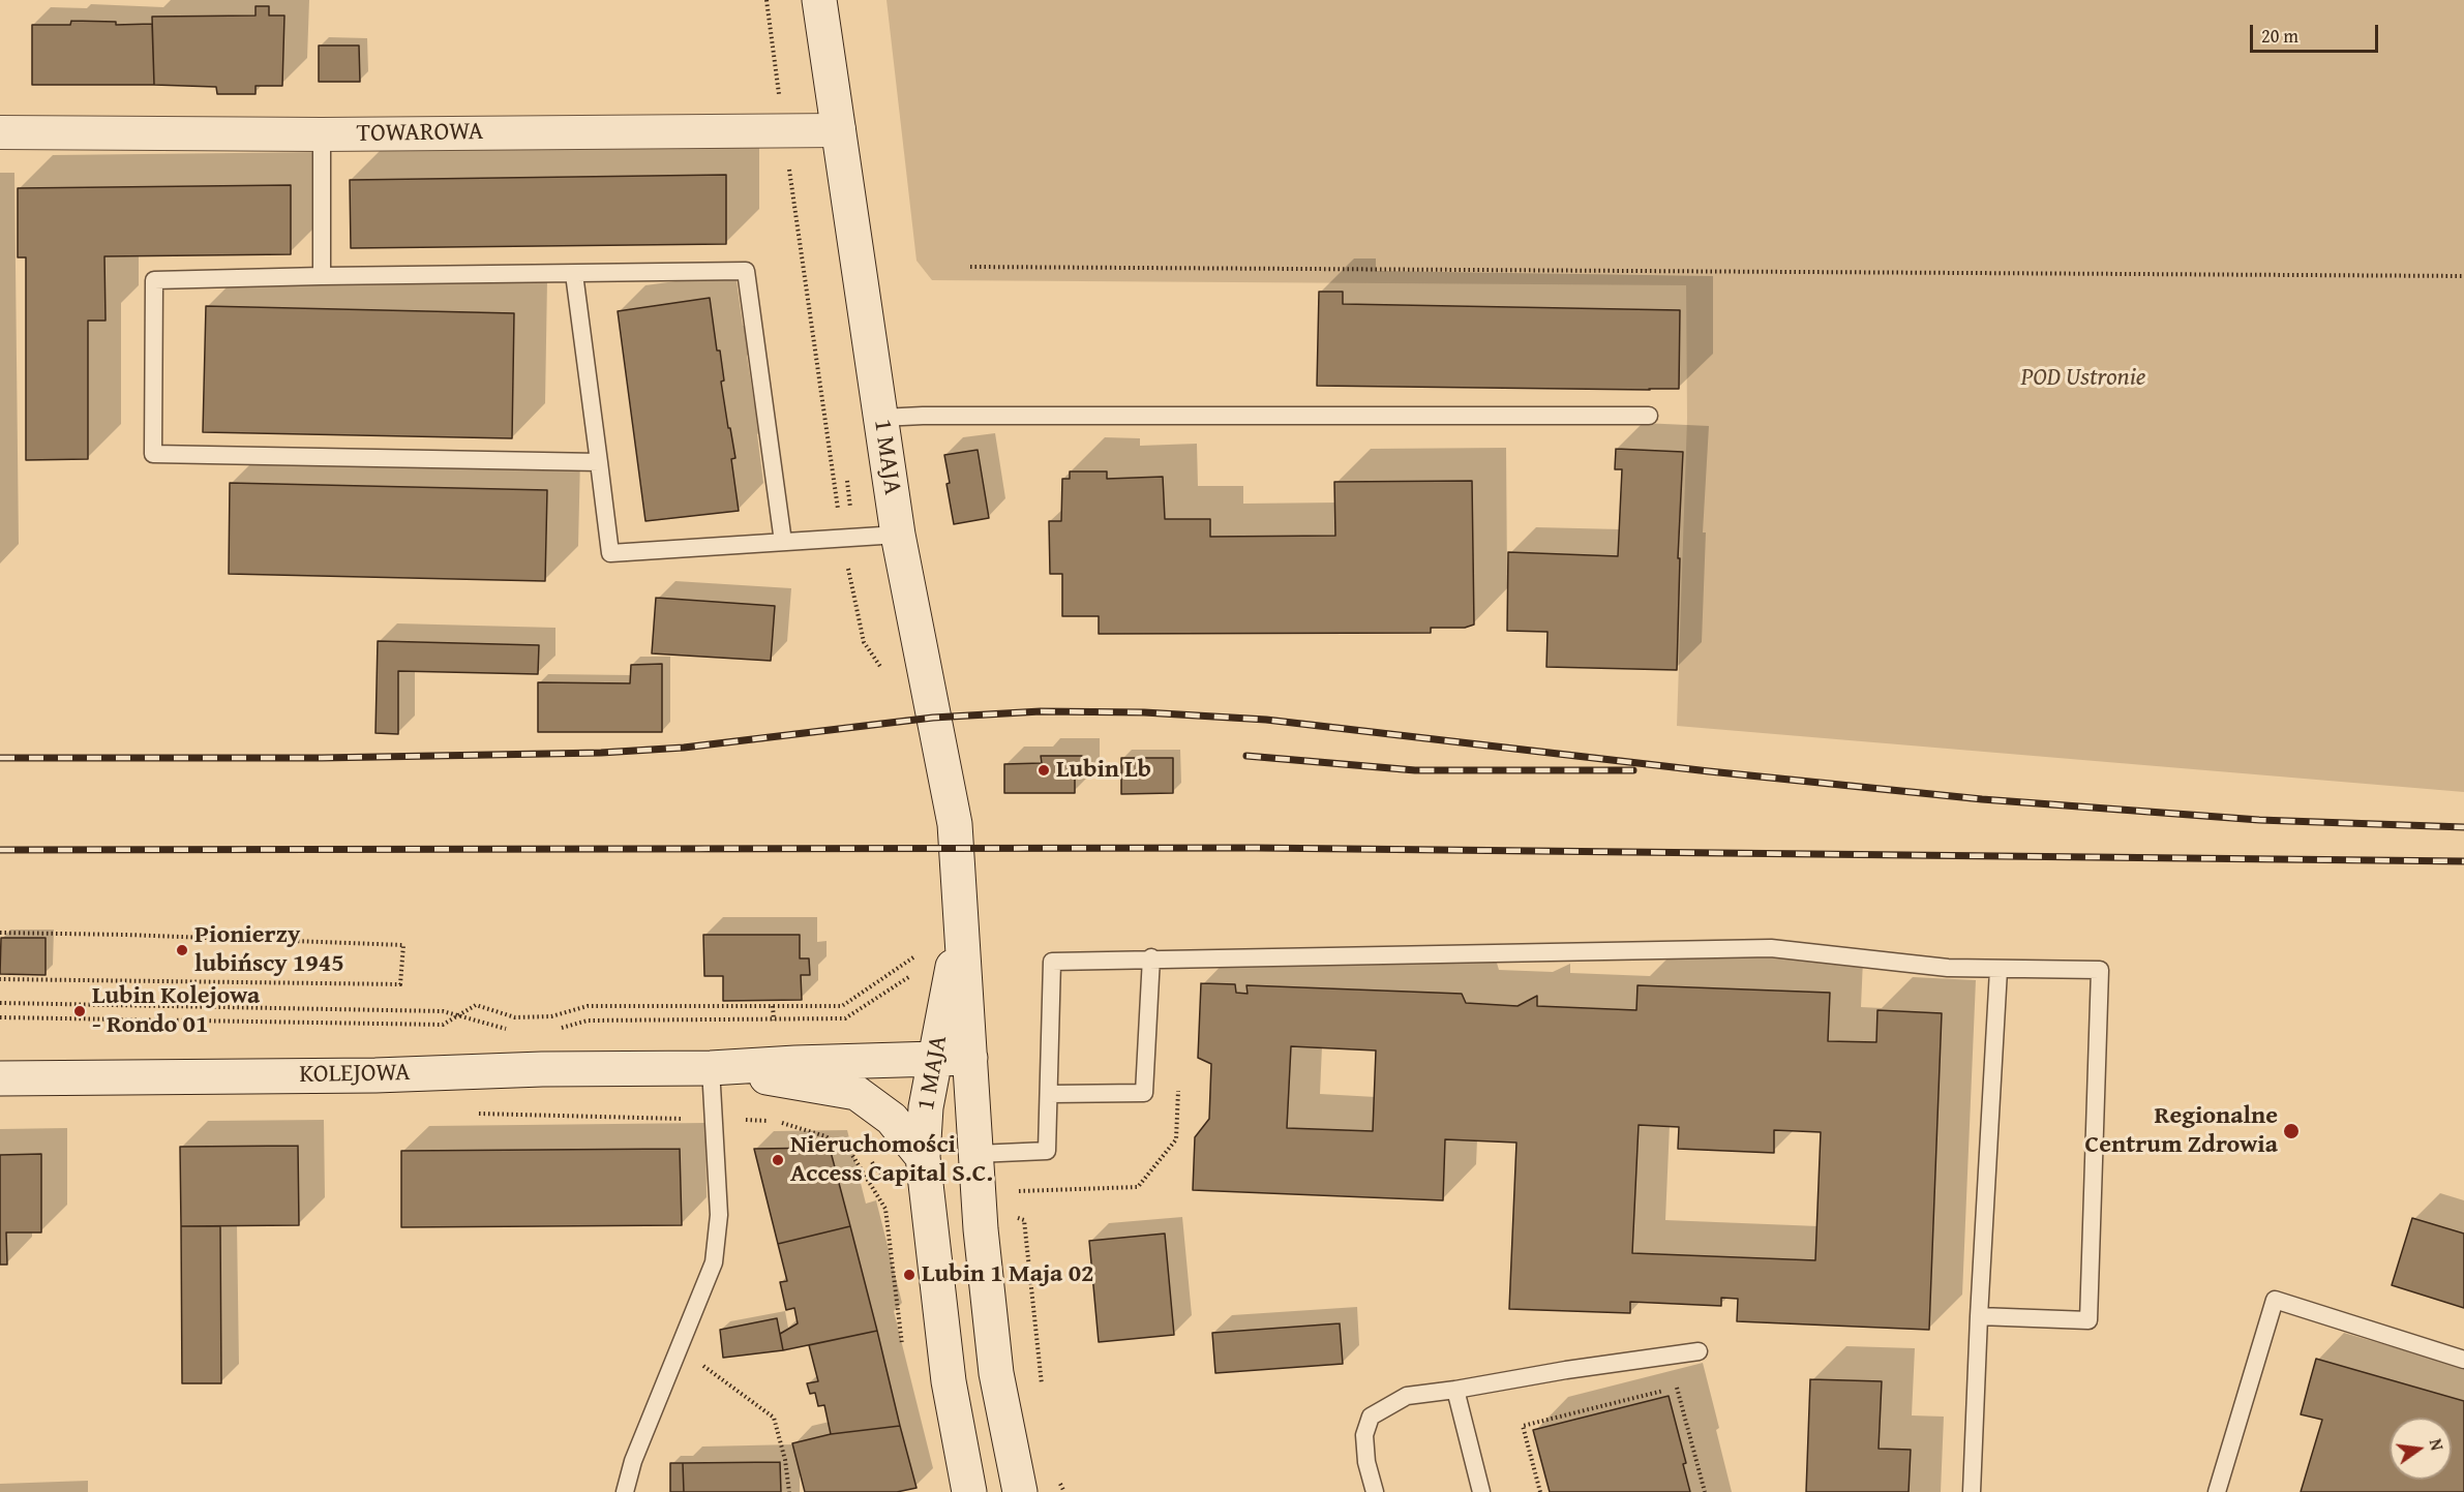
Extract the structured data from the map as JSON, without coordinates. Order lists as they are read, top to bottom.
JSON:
{
  "streets": {
    "street": ["TOWAROWA", "1 MAJA", "KOLEJOWA"]
  },
  "crossings": [
    ["TOWAROWA", "1 MAJA"],
    ["1 MAJA", "KOLEJOWA"]
  ],
  "parks": ["POD Ustronie"],
  "places": [
    "Lubin Lb",
    "Pionierzy lubińscy 1945",
    "Lubin Kolejowa - Rondo 01",
    "Regionalne Centrum Zdrowia",
    "Nieruchomości Access Capital S.C.",
    "Lubin 1 Maja 02"
  ],
  "scale_bar": "20 m",
  "north": "right"
}
